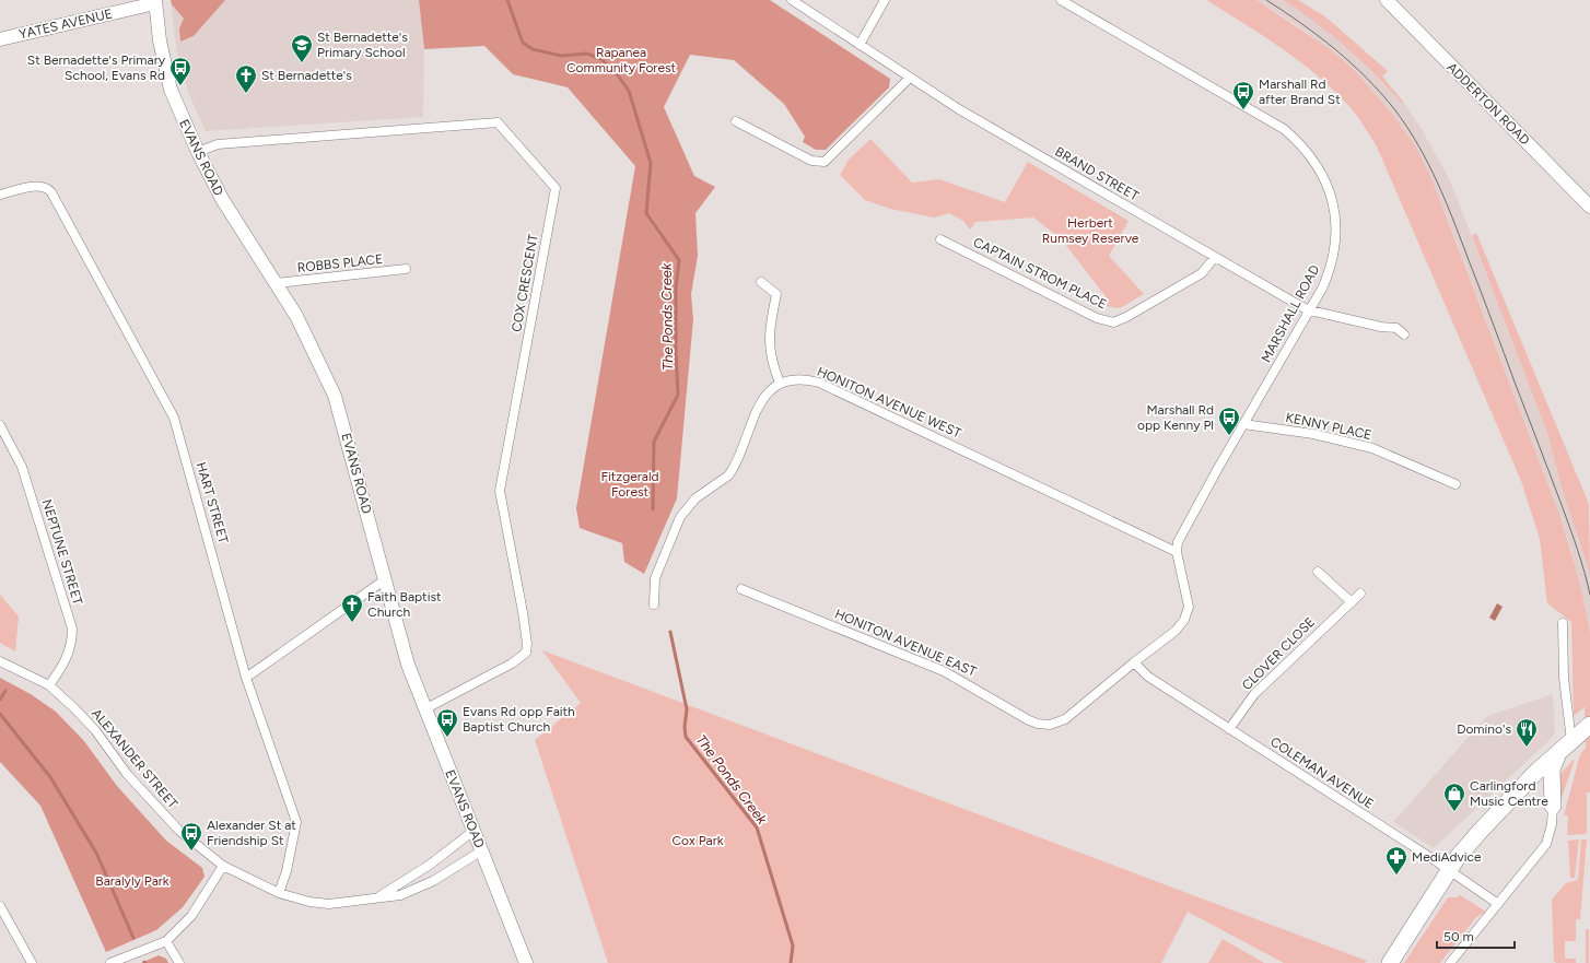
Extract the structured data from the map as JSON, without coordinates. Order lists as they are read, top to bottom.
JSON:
{
  "streets": {
    "street": [
      "YATES AVENUE",
      "ADDERTON ROAD",
      "EVANS ROAD",
      "BRAND STREET",
      "ROBBS PLACE",
      "CAPTAIN STROM PLACE",
      "COX CRESCENT",
      "MARSHALL ROAD",
      "HONITON AVENUE WEST",
      "KENNY PLACE",
      "HART STREET",
      "NEPTUNE STREET",
      "HONITON AVENUE EAST",
      "CLOVER CLOSE",
      "ALEXANDER STREET",
      "COLEMAN AVENUE"
    ]
  },
  "crossings": [
    ["YATES AVENUE", "EVANS ROAD"],
    ["EVANS ROAD", "ROBBS PLACE"],
    ["EVANS ROAD", "COX CRESCENT"],
    ["EVANS ROAD", "ALEXANDER STREET"],
    ["BRAND STREET", "CAPTAIN STROM PLACE"],
    ["BRAND STREET", "MARSHALL ROAD"],
    ["MARSHALL ROAD", "HONITON AVENUE WEST"],
    ["MARSHALL ROAD", "KENNY PLACE"],
    ["MARSHALL ROAD", "HONITON AVENUE EAST"],
    ["HONITON AVENUE WEST", "HONITON AVENUE EAST"],
    ["HART STREET", "ALEXANDER STREET"],
    ["NEPTUNE STREET", "ALEXANDER STREET"],
    ["HONITON AVENUE EAST", "COLEMAN AVENUE"],
    ["CLOVER CLOSE", "COLEMAN AVENUE"]
  ],
  "water": ["The Ponds Creek"],
  "parks": [
    "Rapanea Community Forest",
    "Herbert Rumsey Reserve",
    "Fitzgerald Forest",
    "Cox Park",
    "Baralyly Park"
  ],
  "places": {
    "school or university": ["St Bernadette's Primary School"],
    "bus stop": [
      "St Bernadette's Primary School, Evans Rd",
      "Marshall Rd after Brand St",
      "Marshall Rd opp Kenny Pl",
      "Evans Rd opp Faith Baptist Church",
      "Alexander St at Friendship St"
    ],
    "church": ["St Bernadette's", "Faith Baptist Church"],
    "restaurant": ["Domino's"],
    "shop": ["Carlingford Music Centre"],
    "pharmacy": ["MediAdvice"]
  },
  "scale_bar": "50 m"
}
